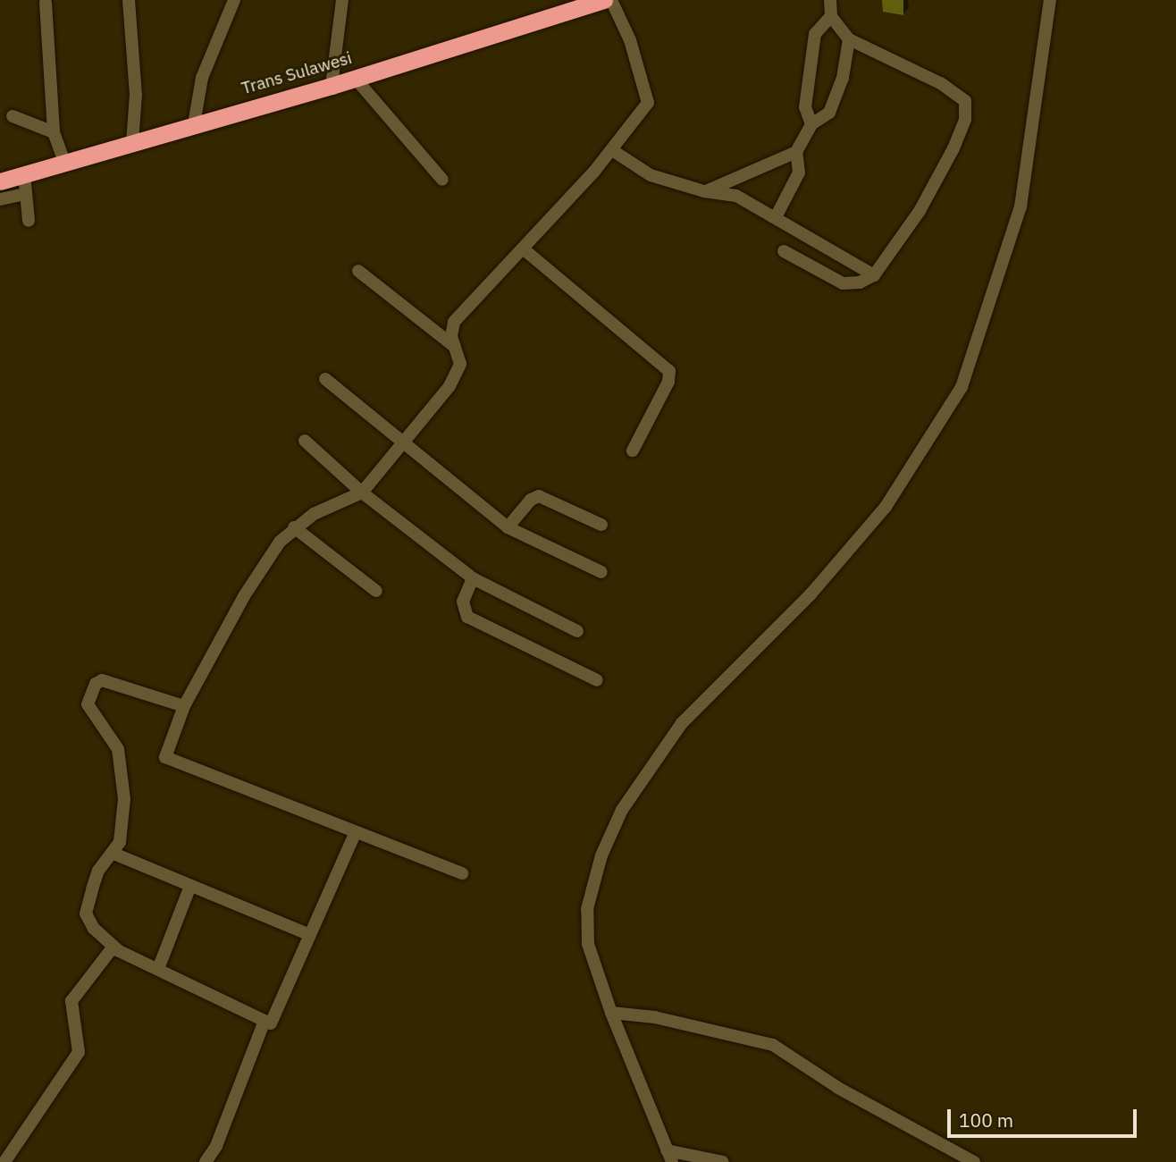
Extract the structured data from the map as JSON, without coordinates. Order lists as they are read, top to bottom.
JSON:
{
  "streets": {
    "highway": ["Trans Sulawesi"]
  },
  "scale_bar": "100 m"
}
